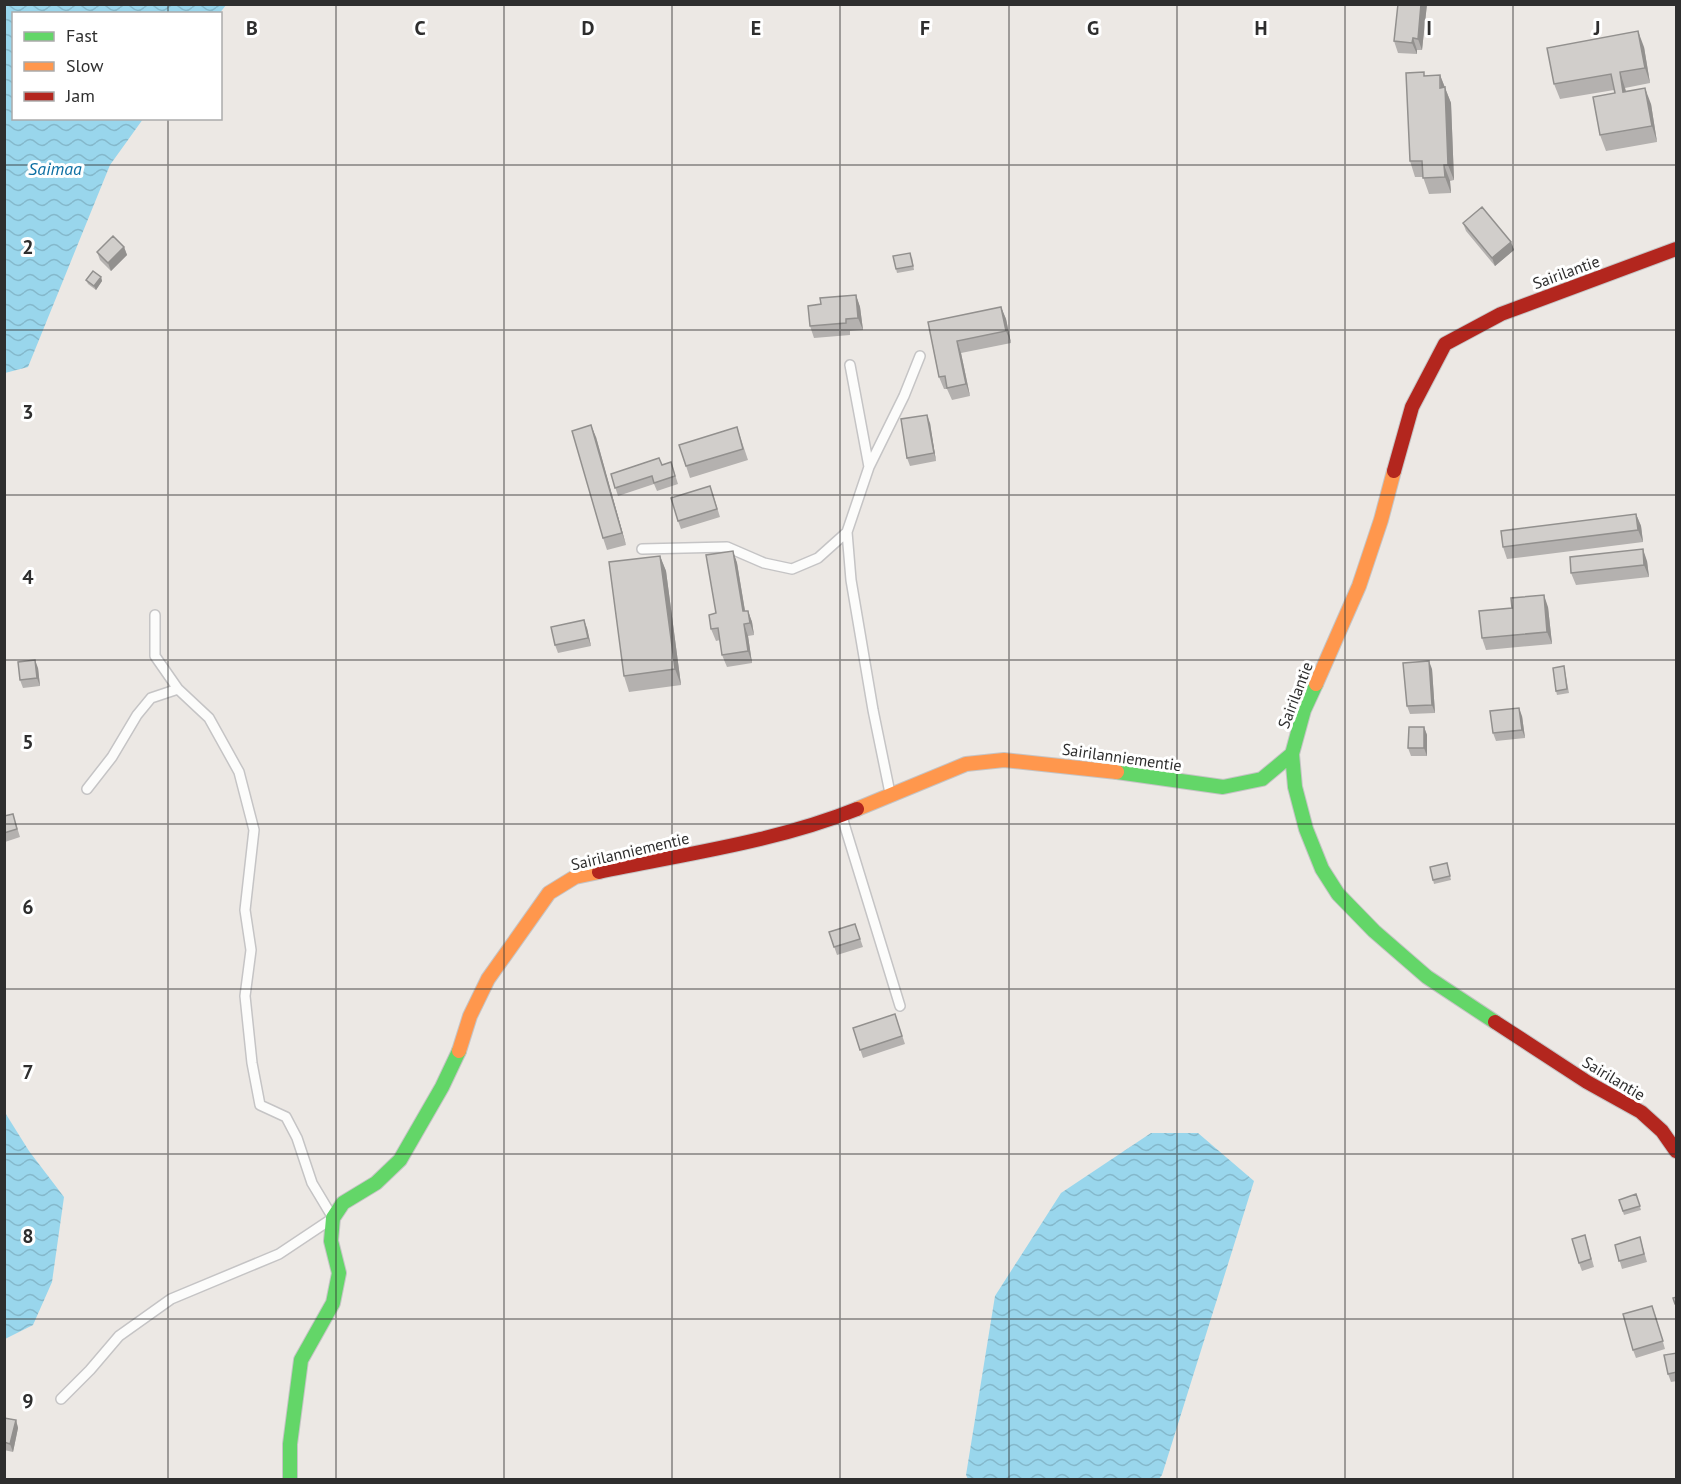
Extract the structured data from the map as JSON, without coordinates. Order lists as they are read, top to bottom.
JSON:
{
  "streets": {
    "street": ["Sairilantie", "Sairilanniementie"]
  },
  "crossings": [
    ["Sairilantie", "Sairilanniementie"]
  ],
  "water": ["Saimaa"],
  "legend": ["Fast", "Slow", "Jam"],
  "grid": {
    "columns": [
      "B",
      "C",
      "D",
      "E",
      "F",
      "G",
      "H",
      "I",
      "J"
    ],
    "rows": [
      "2",
      "3",
      "4",
      "5",
      "6",
      "7",
      "8",
      "9"
    ]
  }
}
